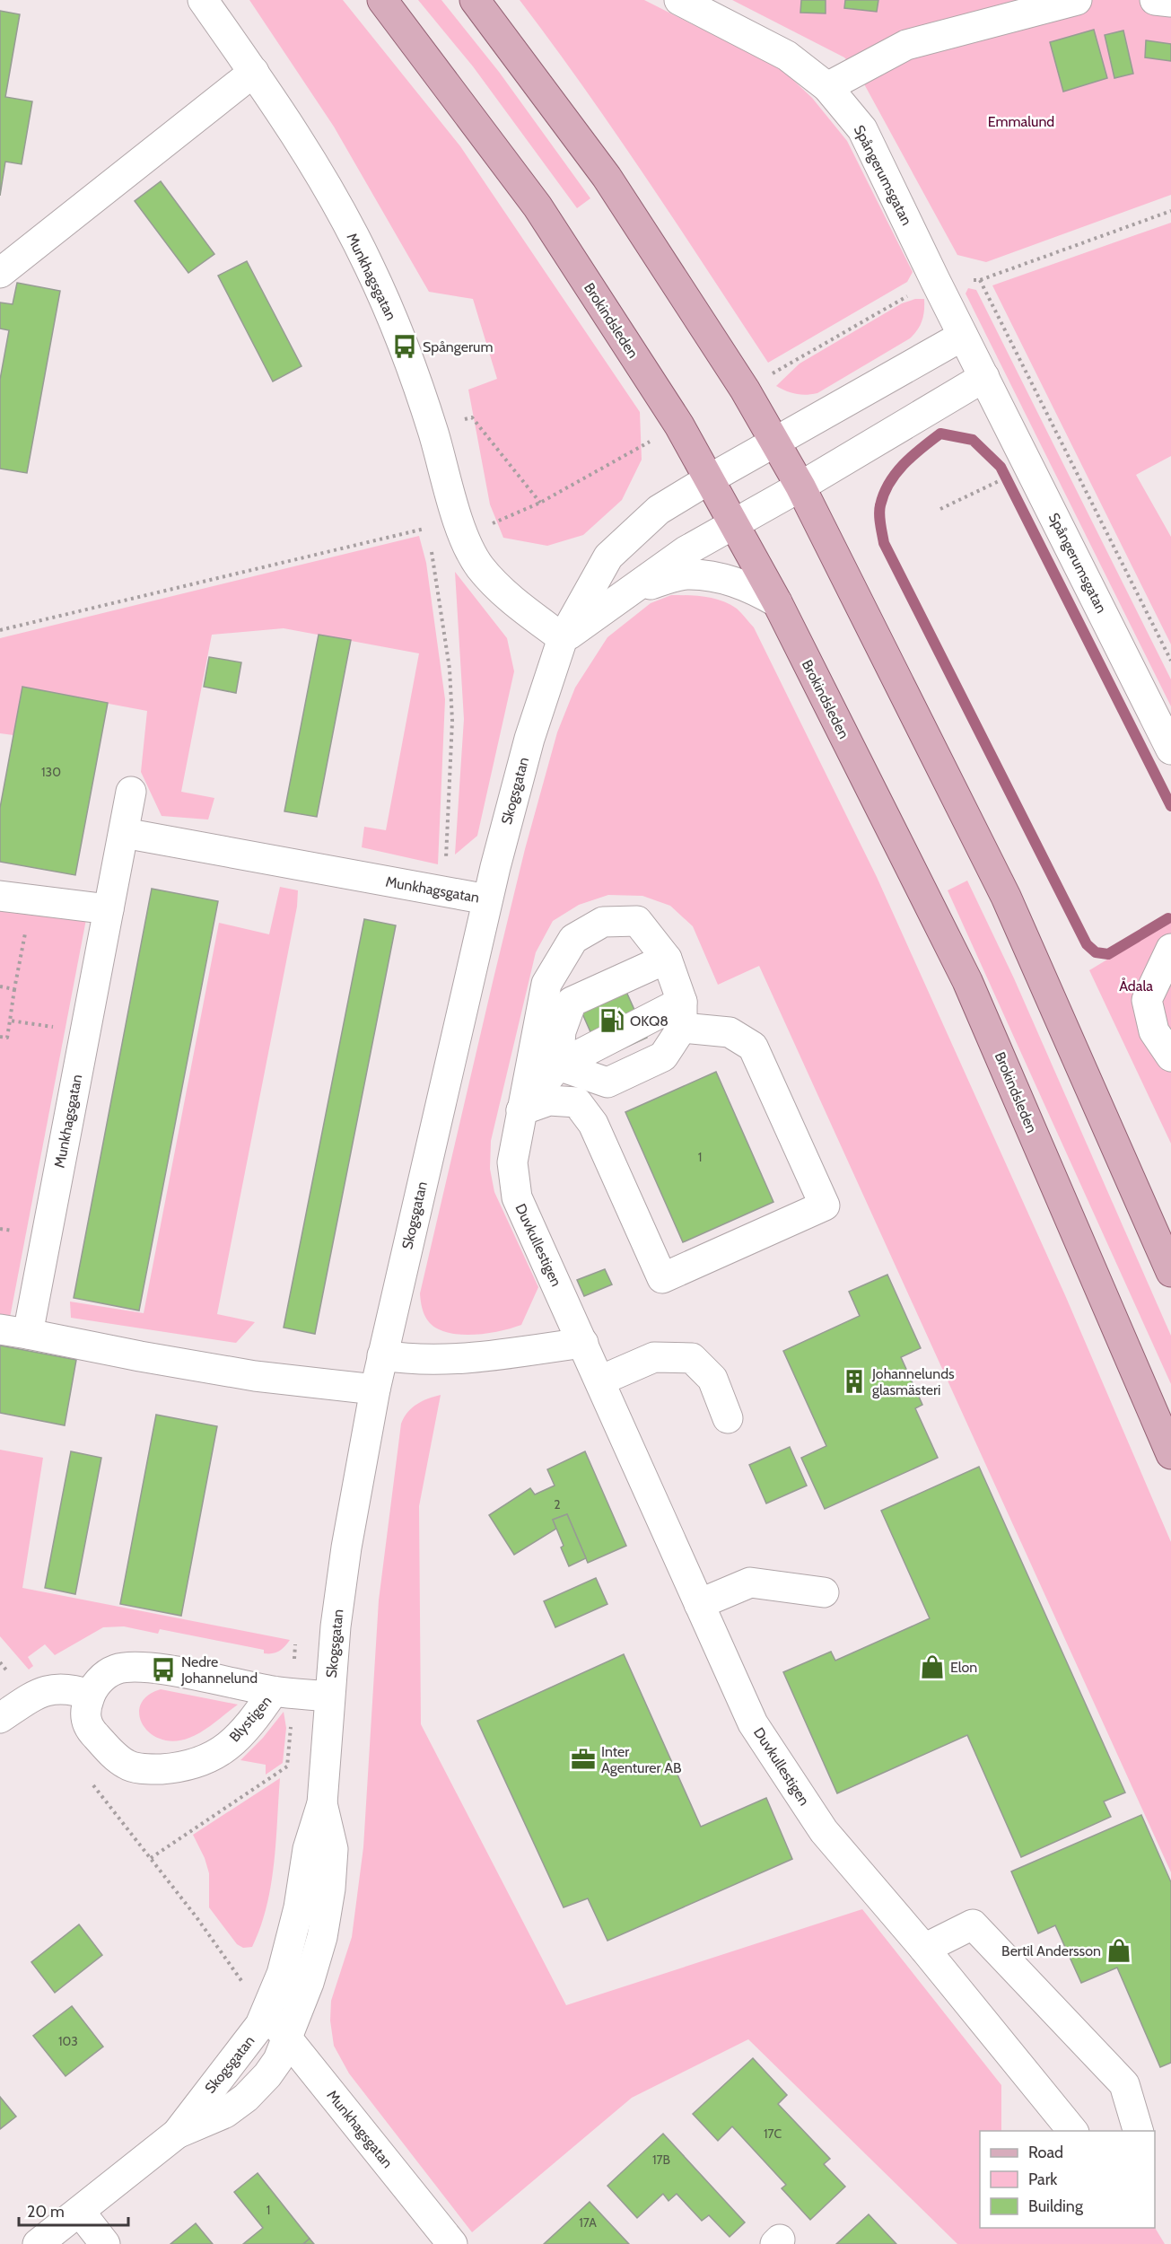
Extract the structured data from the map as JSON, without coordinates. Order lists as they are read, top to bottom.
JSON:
{
  "streets": {
    "main road": ["Brokindsleden"],
    "street": [
      "Spångerumsgatan",
      "Munkhagsgatan",
      "Skogsgatan",
      "Duvkullestigen",
      "Blystigen"
    ]
  },
  "crossings": [
    ["Munkhagsgatan", "Skogsgatan"],
    ["Brokindsleden", "Skogsgatan"],
    ["Skogsgatan", "Blystigen"]
  ],
  "parks": ["Emmalund", "Ådala"],
  "places": {
    "bus stop": ["Spångerum", "Nedre Johannelund"],
    "fuel station": ["OKQ8"],
    "building": ["Johannelunds glasmästeri"],
    "shop": ["Elon", "Bertil Andersson"],
    "office": ["Inter Agenturer AB"]
  },
  "house_numbers": [
    "130",
    "1",
    "2",
    "103",
    "17C",
    "17B",
    "1",
    "17A"
  ],
  "legend": ["Road", "Park", "Building"],
  "scale_bar": "20 m"
}
